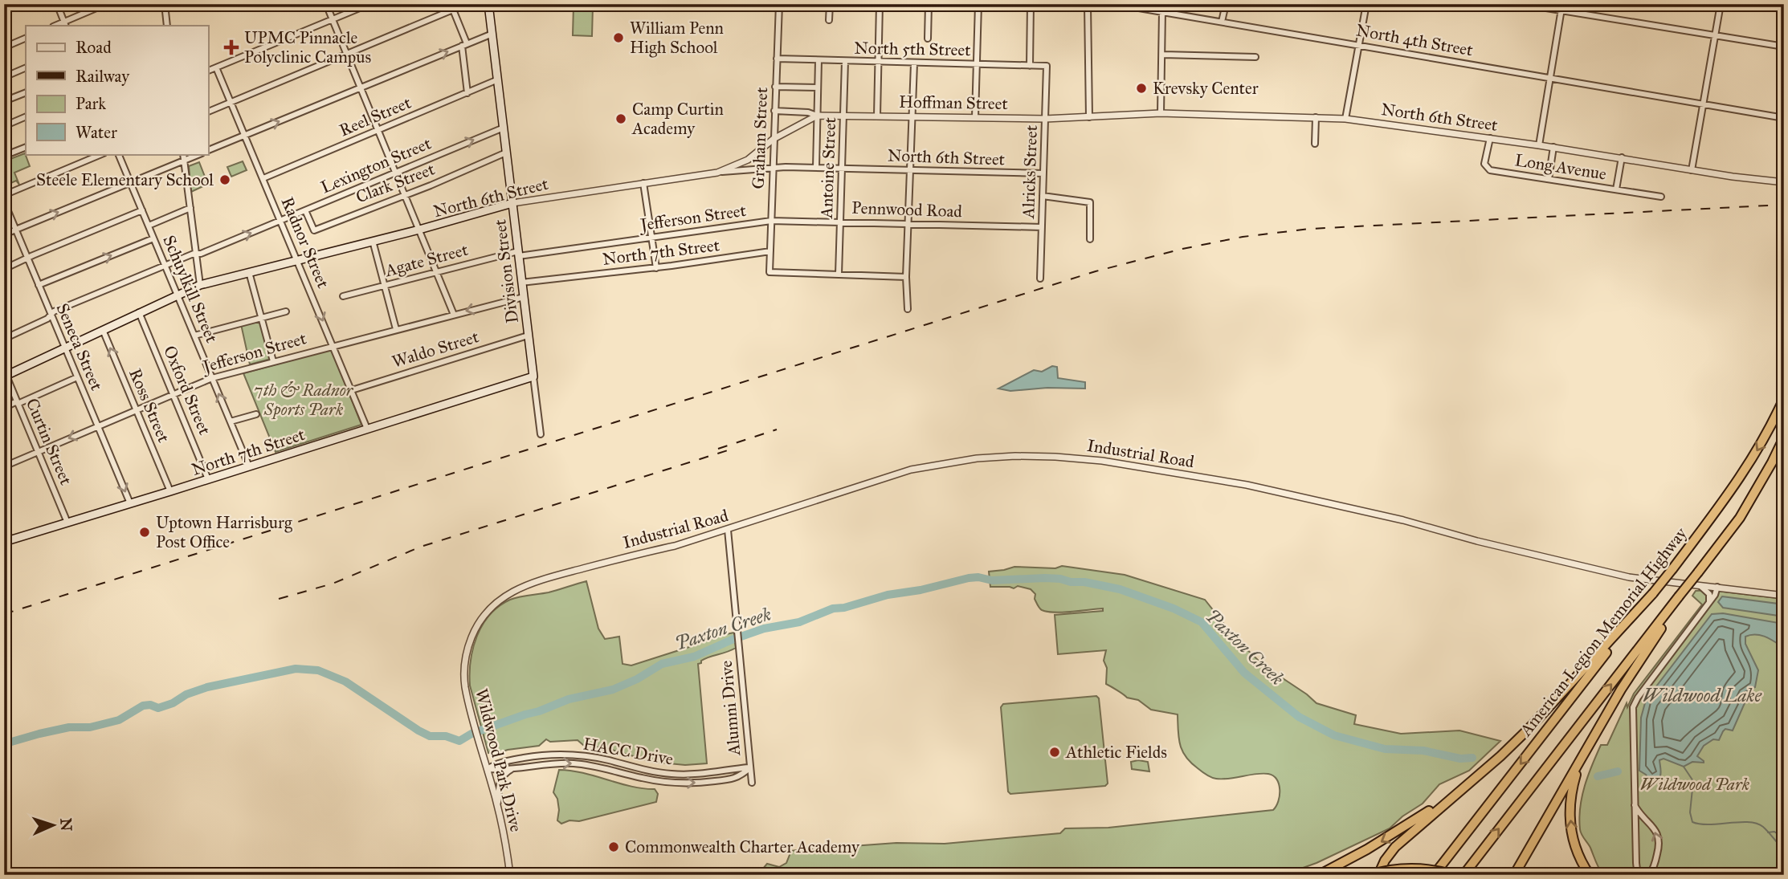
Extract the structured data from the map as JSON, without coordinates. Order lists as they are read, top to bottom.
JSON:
{
  "streets": {
    "highway": ["American Legion Memorial Highway"],
    "main road": ["North 6th Street", "North 7th Street", "Division Street"],
    "street": [
      "North 4th Street",
      "North 5th Street",
      "Hoffman Street",
      "Reel Street",
      "Graham Street",
      "Lexington Street",
      "Long Avenue",
      "Antoine Street",
      "Alricks Street",
      "Clark Street",
      "Pennwood Road",
      "Jefferson Street",
      "Radnor Street",
      "Agate Street",
      "Schuylkill Street",
      "Seneca Street",
      "Waldo Street",
      "Oxford Street",
      "Ross Street",
      "Curtin Street",
      "Industrial Road",
      "Alumni Drive",
      "HACC Drive",
      "Wildwood Park Drive"
    ]
  },
  "crossings": [
    ["North 5th Street", "Graham Street"],
    ["North 5th Street", "Antoine Street"],
    ["North 5th Street", "Alricks Street"],
    ["Hoffman Street", "North 6th Street"],
    ["Hoffman Street", "Graham Street"],
    ["Hoffman Street", "Antoine Street"],
    ["Hoffman Street", "Alricks Street"],
    ["Reel Street", "Radnor Street"],
    ["Reel Street", "Division Street"],
    ["North 6th Street", "Graham Street"],
    ["North 6th Street", "Long Avenue"],
    ["North 6th Street", "Antoine Street"],
    ["North 6th Street", "Alricks Street"],
    ["North 6th Street", "Radnor Street"],
    ["North 6th Street", "Division Street"],
    ["North 6th Street", "Schuylkill Street"],
    ["North 6th Street", "Seneca Street"],
    ["North 6th Street", "Oxford Street"],
    ["North 6th Street", "Ross Street"],
    ["North 6th Street", "Curtin Street"],
    ["Graham Street", "Antoine Street"],
    ["Graham Street", "Pennwood Road"],
    ["Graham Street", "Jefferson Street"],
    ["Graham Street", "North 7th Street"],
    ["Lexington Street", "Clark Street"],
    ["Lexington Street", "Radnor Street"],
    ["Lexington Street", "Division Street"],
    ["Lexington Street", "Schuylkill Street"],
    ["Lexington Street", "Seneca Street"],
    ["Antoine Street", "Pennwood Road"],
    ["Alricks Street", "Pennwood Road"],
    ["Clark Street", "Division Street"],
    ["Pennwood Road", "Jefferson Street"],
    ["Jefferson Street", "Radnor Street"],
    ["Jefferson Street", "Agate Street"],
    ["Jefferson Street", "Division Street"],
    ["Jefferson Street", "Schuylkill Street"],
    ["Jefferson Street", "Seneca Street"],
    ["Jefferson Street", "Oxford Street"],
    ["Jefferson Street", "Ross Street"],
    ["Jefferson Street", "Curtin Street"],
    ["Radnor Street", "North 7th Street"],
    ["Radnor Street", "Waldo Street"],
    ["North 7th Street", "Division Street"],
    ["North 7th Street", "Schuylkill Street"],
    ["North 7th Street", "Seneca Street"],
    ["North 7th Street", "Oxford Street"],
    ["North 7th Street", "Ross Street"],
    ["North 7th Street", "Curtin Street"],
    ["Agate Street", "Division Street"],
    ["Division Street", "Waldo Street"],
    ["Industrial Road", "Alumni Drive"],
    ["Industrial Road", "Wildwood Park Drive"],
    ["Alumni Drive", "HACC Drive"],
    ["HACC Drive", "Wildwood Park Drive"]
  ],
  "one_way": ["Lexington Street", "Ross Street"],
  "water": ["Paxton Creek", "Wildwood Lake"],
  "parks": ["7th & Radnor Sports Park", "Wildwood Park"],
  "places": {
    "other": [
      "William Penn High School",
      "Krevsky Center",
      "Camp Curtin Academy",
      "Steele Elementary School",
      "Uptown Harrisburg Post Office",
      "Athletic Fields",
      "Commonwealth Charter Academy"
    ],
    "health": ["UPMC Pinnacle Polyclinic Campus"]
  },
  "legend": [
    "Road",
    "Railway",
    "Park",
    "Water"
  ],
  "north": "right"
}
